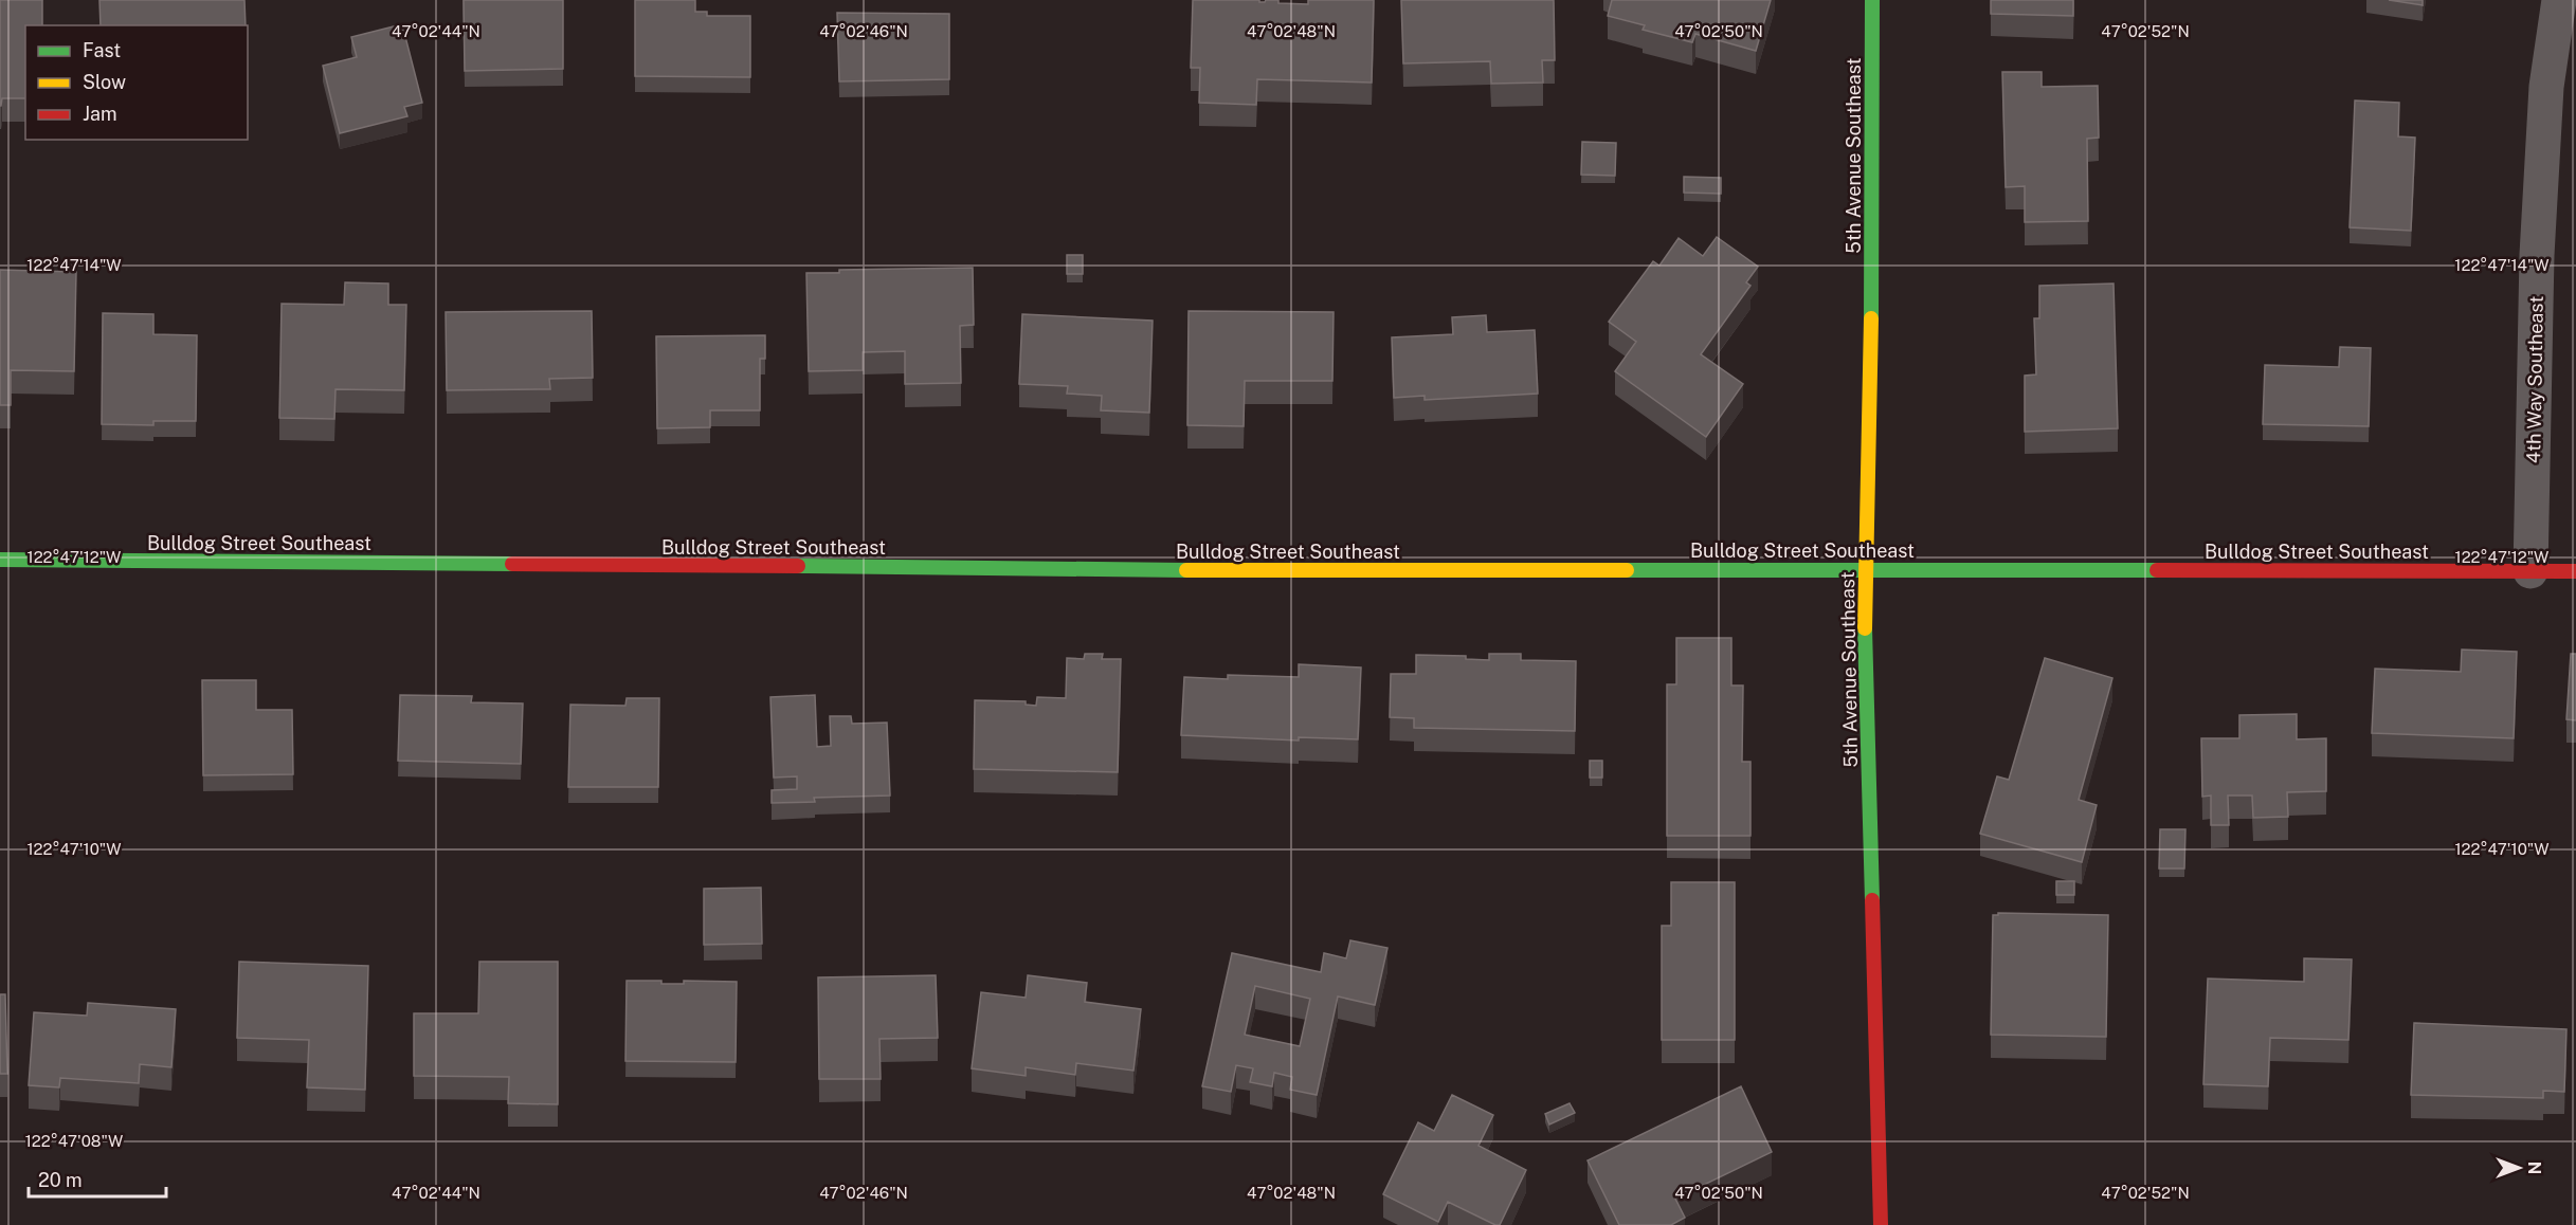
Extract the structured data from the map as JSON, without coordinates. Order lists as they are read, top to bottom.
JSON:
{
  "streets": {
    "street": ["5th Avenue Southeast", "4th Way Southeast", "Bulldog Street Southeast"]
  },
  "crossings": [
    ["5th Avenue Southeast", "Bulldog Street Southeast"],
    ["4th Way Southeast", "Bulldog Street Southeast"]
  ],
  "legend": ["Fast", "Slow", "Jam"],
  "scale_bar": "20 m",
  "north": "right",
  "coordinates": [
    "47°02'44\"N",
    "47°02'46\"N",
    "47°02'48\"N",
    "47°02'50\"N",
    "47°02'52\"N",
    "122°47'14\"W",
    "122°47'12\"W",
    "122°47'10\"W",
    "122°47'08\"W"
  ]
}
